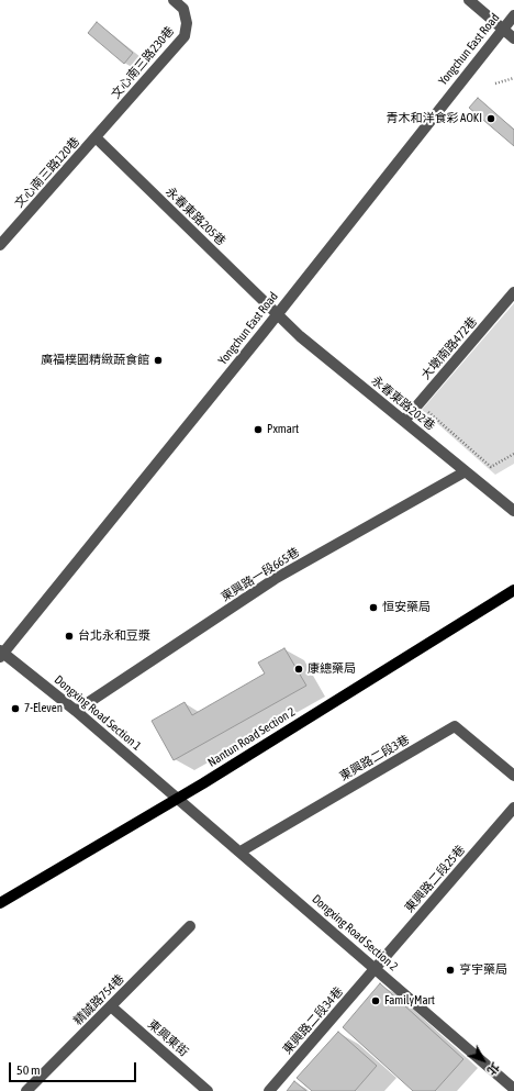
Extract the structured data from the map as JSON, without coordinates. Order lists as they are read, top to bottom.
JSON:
{
  "streets": {
    "main road": ["Nantun Road Section 2"],
    "street": [
      "Yongchun East Road",
      "文心南三路230巷",
      "文心南三路120巷",
      "永春東路205巷",
      "大墩南路472巷",
      "永春東路202巷",
      "東興路一段665巷",
      "Dongxing Road Section 1",
      "東興路二段3巷",
      "東興路二段25巷",
      "Dongxing Road Section 2",
      "精誠路754巷",
      "東興路二段34巷",
      "東興東街"
    ]
  },
  "crossings": [
    ["Yongchun East Road", "永春東路205巷"],
    ["Yongchun East Road", "永春東路202巷"],
    ["Yongchun East Road", "Dongxing Road Section 1"],
    ["文心南三路230巷", "文心南三路120巷"],
    ["文心南三路230巷", "永春東路205巷"],
    ["文心南三路120巷", "永春東路205巷"],
    ["永春東路205巷", "永春東路202巷"],
    ["大墩南路472巷", "永春東路202巷"],
    ["永春東路202巷", "東興路一段665巷"],
    ["東興路一段665巷", "Dongxing Road Section 1"],
    ["Dongxing Road Section 1", "Nantun Road Section 2"],
    ["Dongxing Road Section 1", "Dongxing Road Section 2"],
    ["Nantun Road Section 2", "Dongxing Road Section 2"],
    ["東興路二段3巷", "Dongxing Road Section 2"],
    ["東興路二段25巷", "Dongxing Road Section 2"],
    ["東興路二段25巷", "東興路二段34巷"],
    ["Dongxing Road Section 2", "東興路二段34巷"],
    ["精誠路754巷", "東興東街"]
  ],
  "places": [
    "青木和洋食彩 AOKI",
    "廣福樸園精緻蔬食館",
    "Pxmart",
    "恒安藥局",
    "台北永和豆漿",
    "康總藥局",
    "7-Eleven",
    "亨宇藥局",
    "FamilyMart"
  ],
  "scale_bar": "50 m",
  "north": "bottom right"
}
